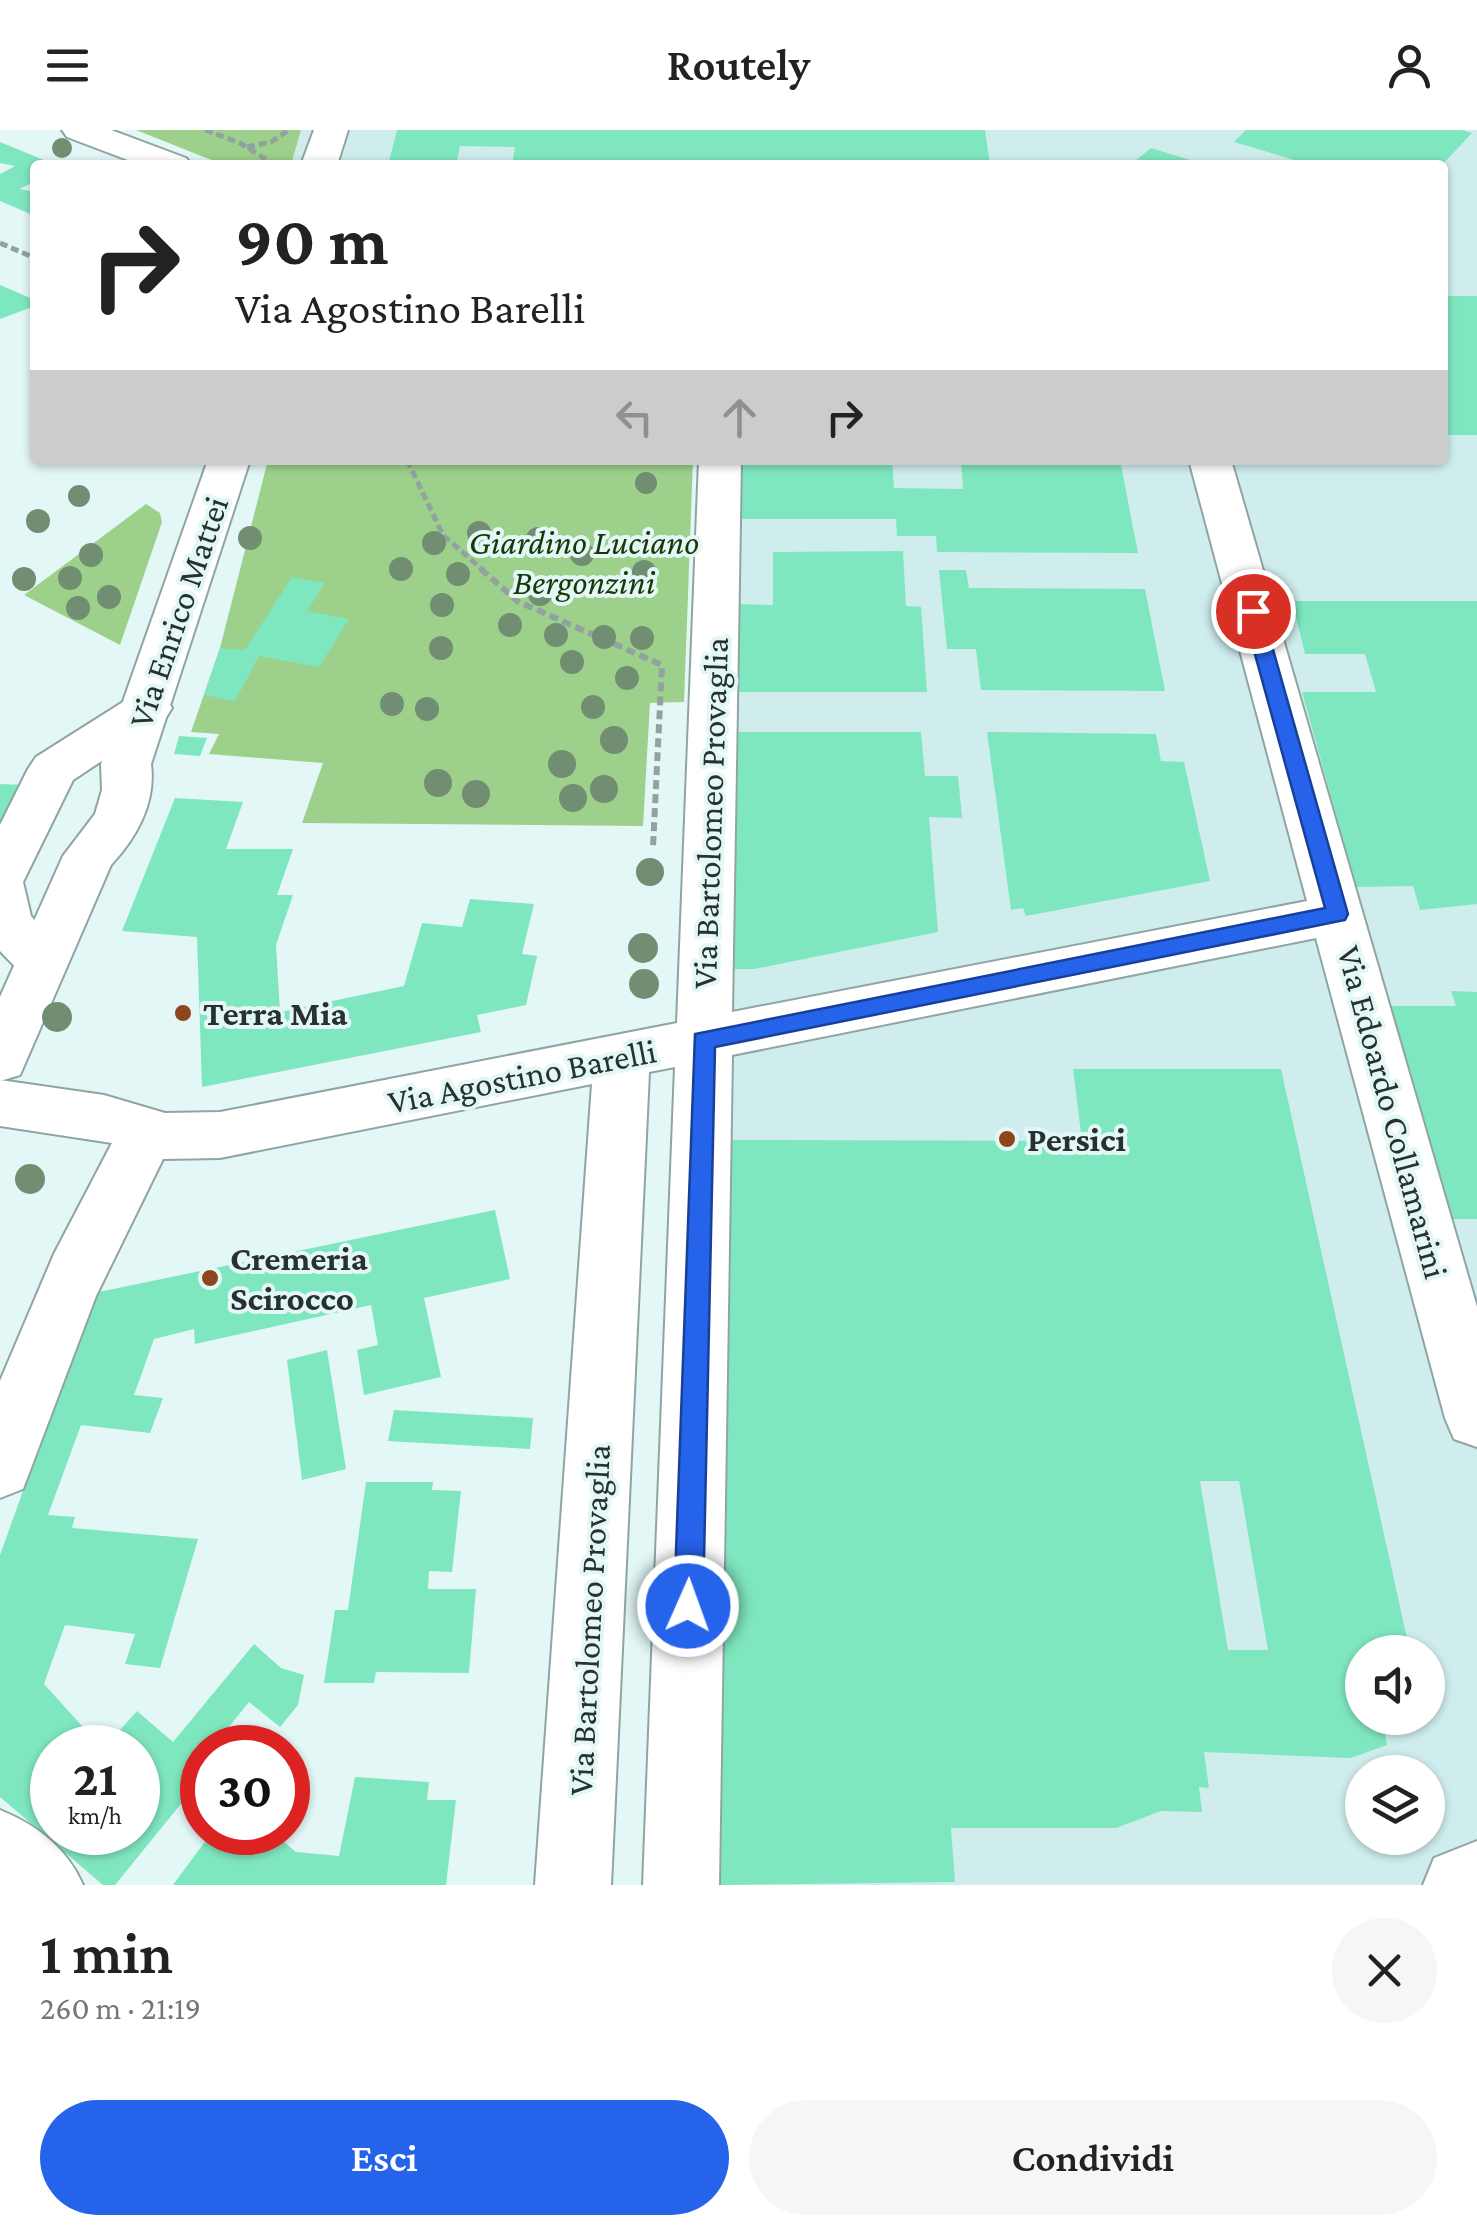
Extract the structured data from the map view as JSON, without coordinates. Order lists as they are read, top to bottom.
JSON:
{
  "streets": {
    "street": [
      "Via Enrico Mattei",
      "Via Bartolomeo Provaglia",
      "Via Agostino Barelli",
      "Via Edoardo Collamarini"
    ]
  },
  "crossings": [
    ["Via Bartolomeo Provaglia", "Via Agostino Barelli"],
    ["Via Agostino Barelli", "Via Edoardo Collamarini"]
  ],
  "parks": ["Giardino Luciano Bergonzini"],
  "places": ["Terra Mia", "Persici", "Cremeria Scirocco"],
  "page": {
    "header": "Routely",
    "turn": ["90 m", "Via Agostino Barelli"],
    "speed": "21 km/h",
    "limit": "30",
    "heading": ["1 min", "260 m · 21:19"],
    "buttons": ["Esci", "Condividi"]
  }
}
